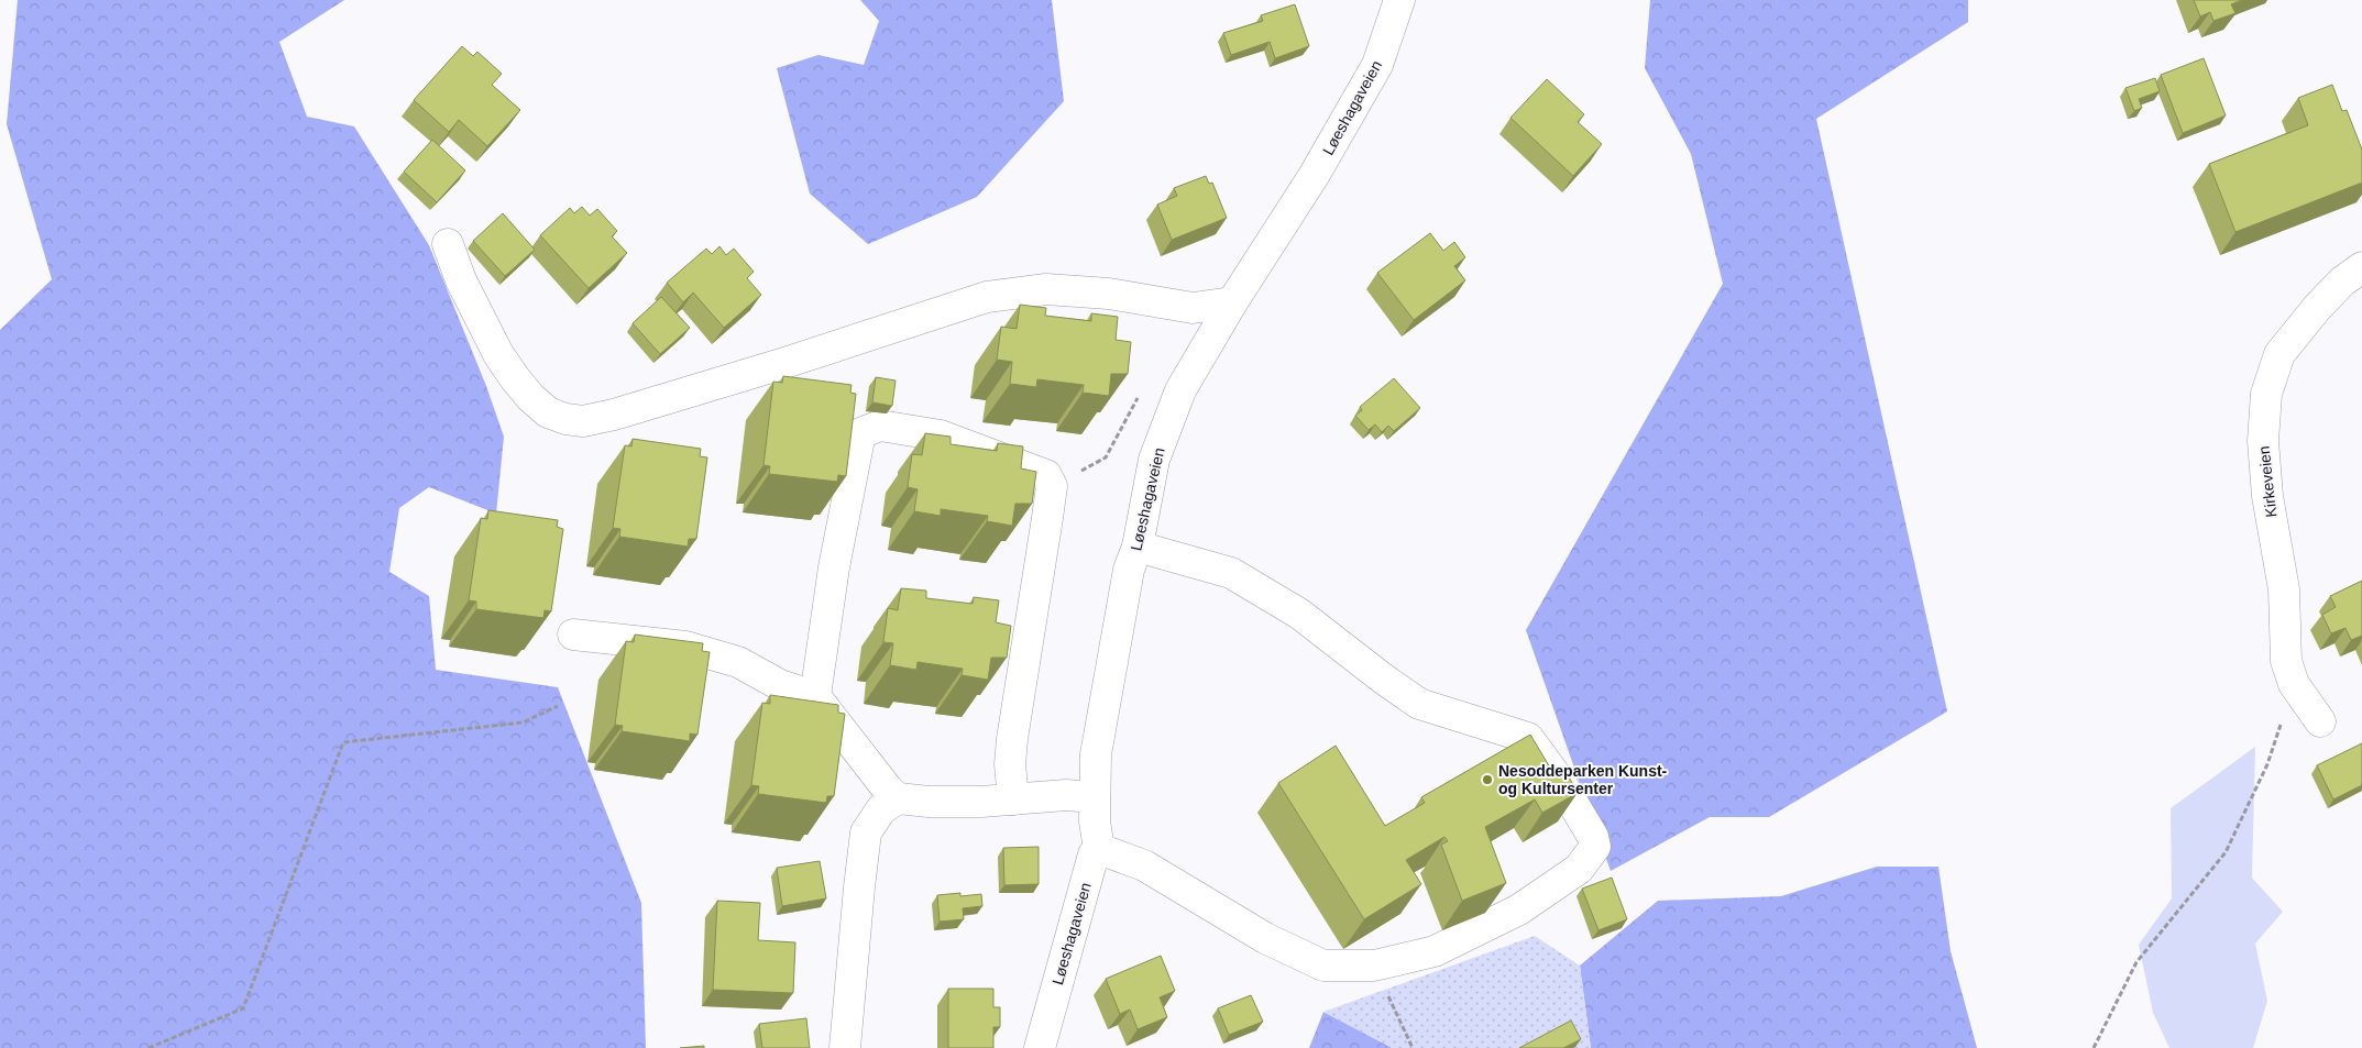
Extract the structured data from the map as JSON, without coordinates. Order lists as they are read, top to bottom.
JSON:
{
  "streets": {
    "street": ["Løeshagaveien", "Kirkeveien"]
  },
  "places": ["Nesoddeparken Kunst- og Kultursenter"]
}
